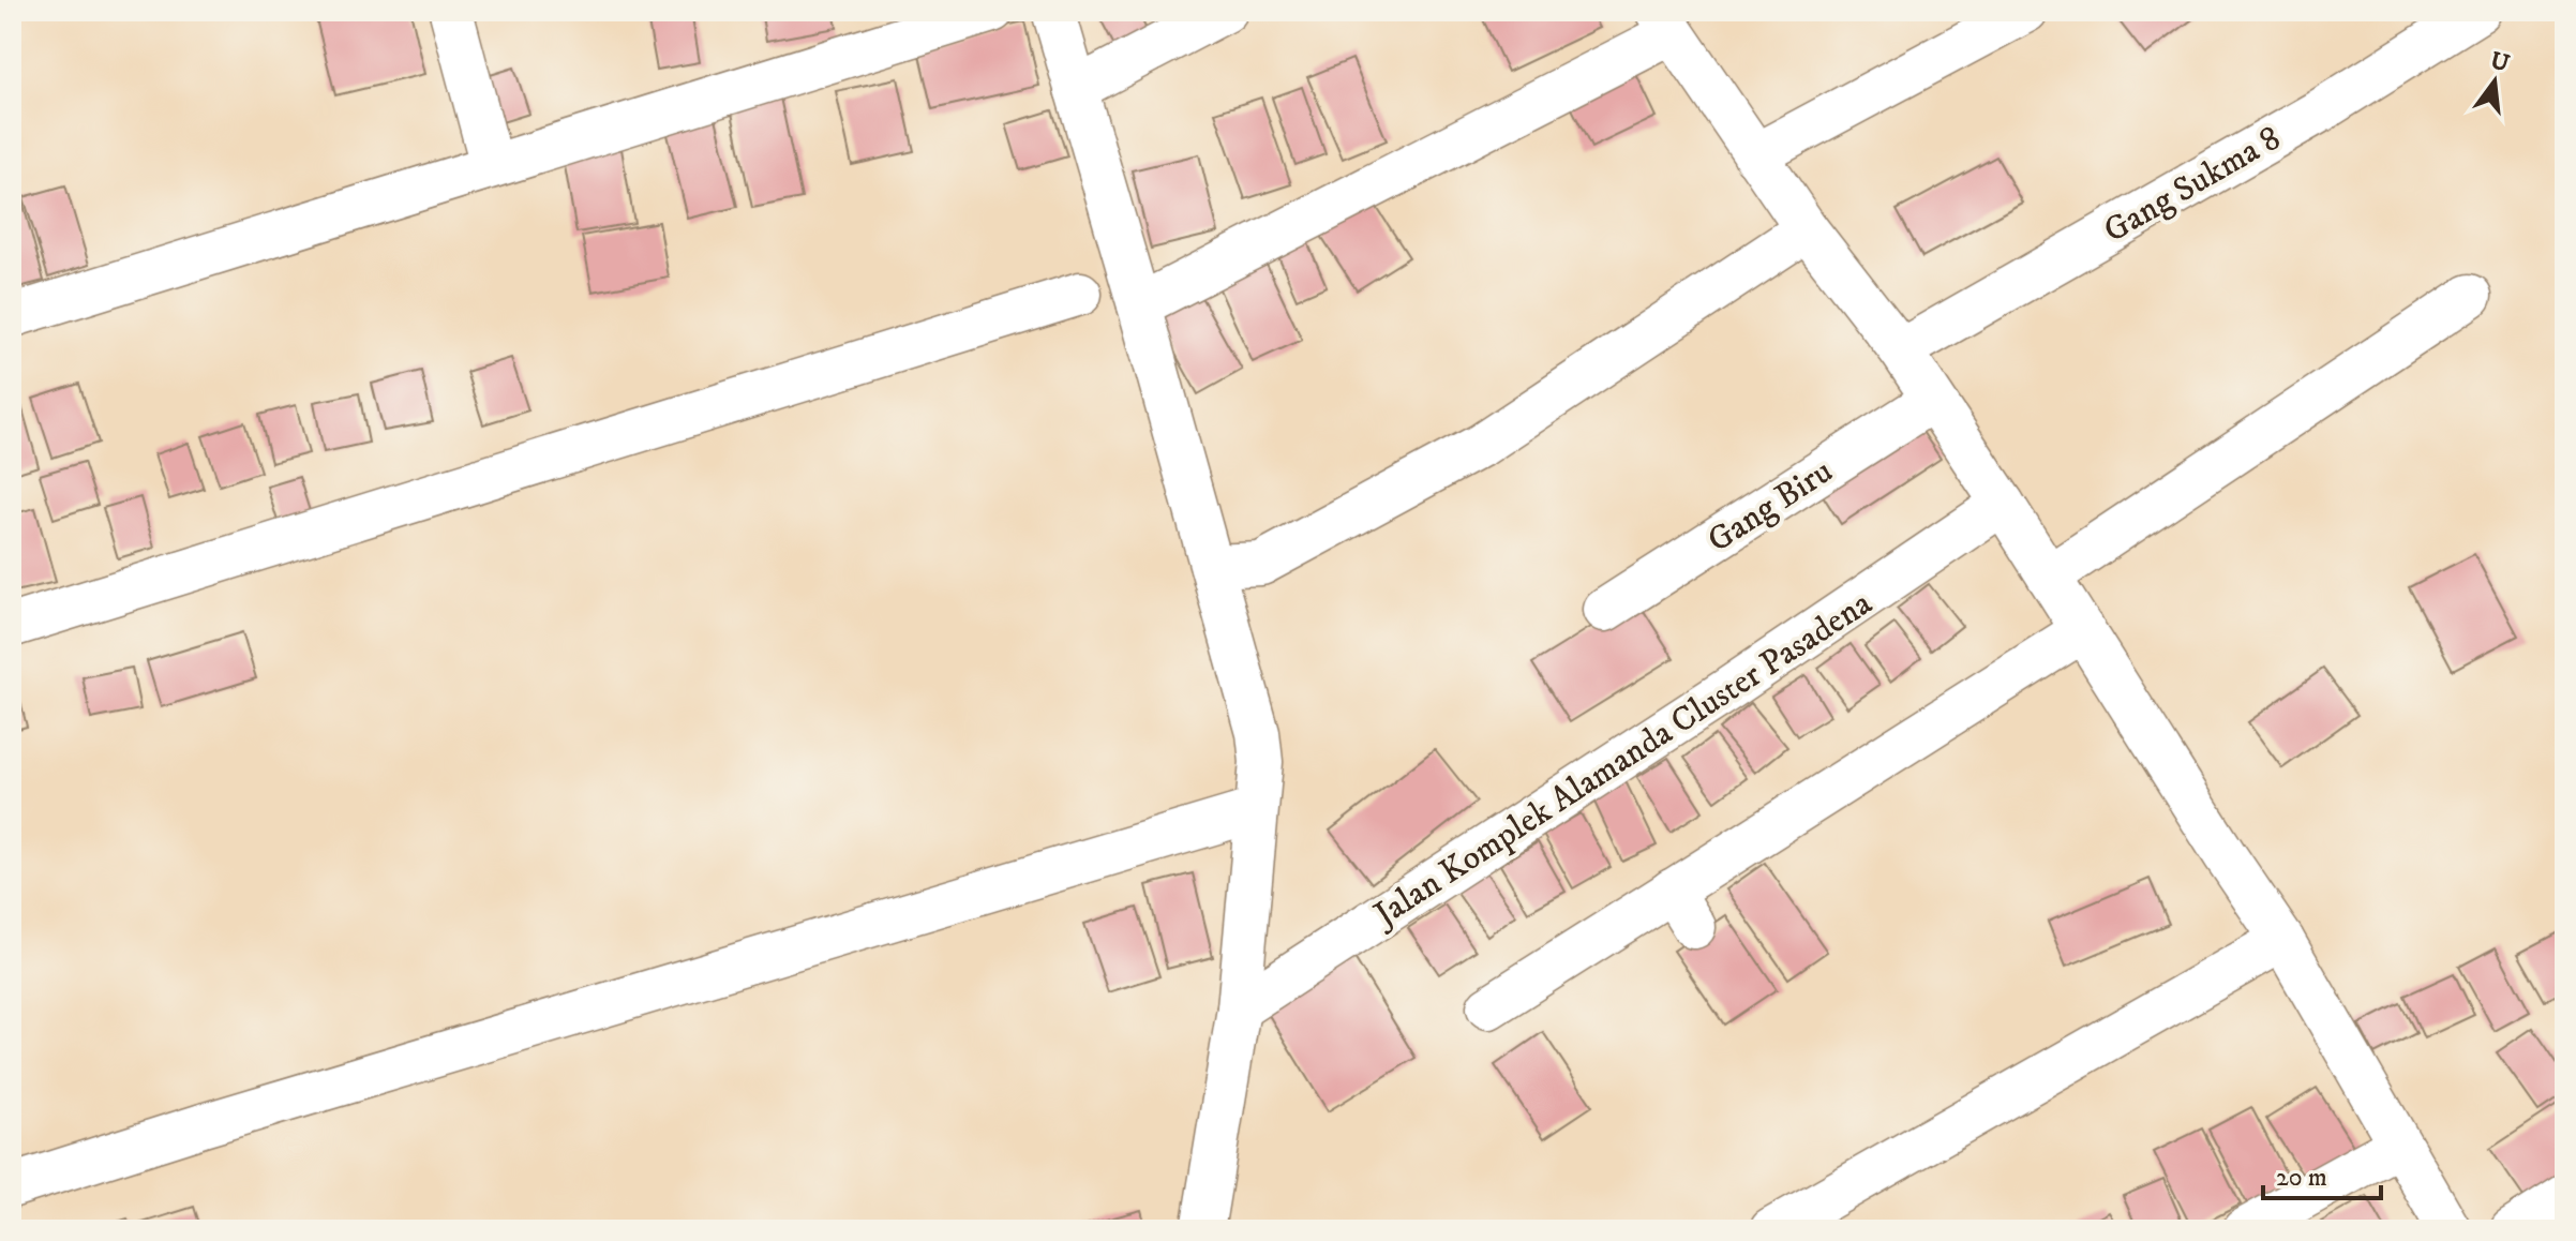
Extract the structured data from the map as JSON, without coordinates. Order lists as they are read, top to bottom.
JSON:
{
  "streets": {
    "street": ["Gang Sukma 8", "Gang Biru", "Jalan Komplek Alamanda Cluster Pasadena"]
  },
  "scale_bar": "20 m",
  "north": "top"
}
